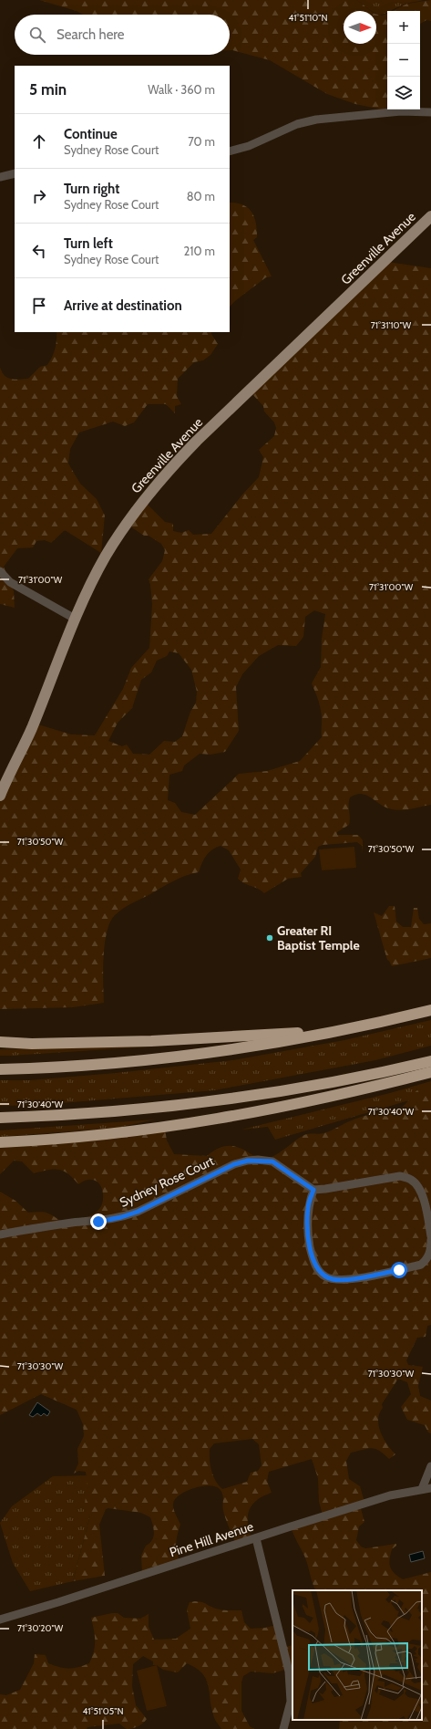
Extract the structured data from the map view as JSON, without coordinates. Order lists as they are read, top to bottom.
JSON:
{
  "streets": {
    "main road": ["Greenville Avenue"],
    "street": ["Sydney Rose Court", "Pine Hill Avenue"]
  },
  "places": ["Greater RI Baptist Temple"],
  "north": "right",
  "page": {
    "map_buttons": ["+", "−"],
    "search": "Search here",
    "heading": ["5 min", "Walk · 360 m"],
    "list": [
      ["Continue", "Sydney Rose Court", "70 m"],
      ["Turn right", "Sydney Rose Court", "80 m"],
      ["Turn left", "Sydney Rose Court", "210 m"],
      "Arrive at destination"
    ]
  },
  "coordinates": [
    "41°51'10\"N",
    "71°31'10\"W",
    "71°31'00\"W",
    "71°30'50\"W",
    "71°30'40\"W",
    "71°30'30\"W",
    "71°30'20\"W",
    "41°51'05\"N"
  ]
}
